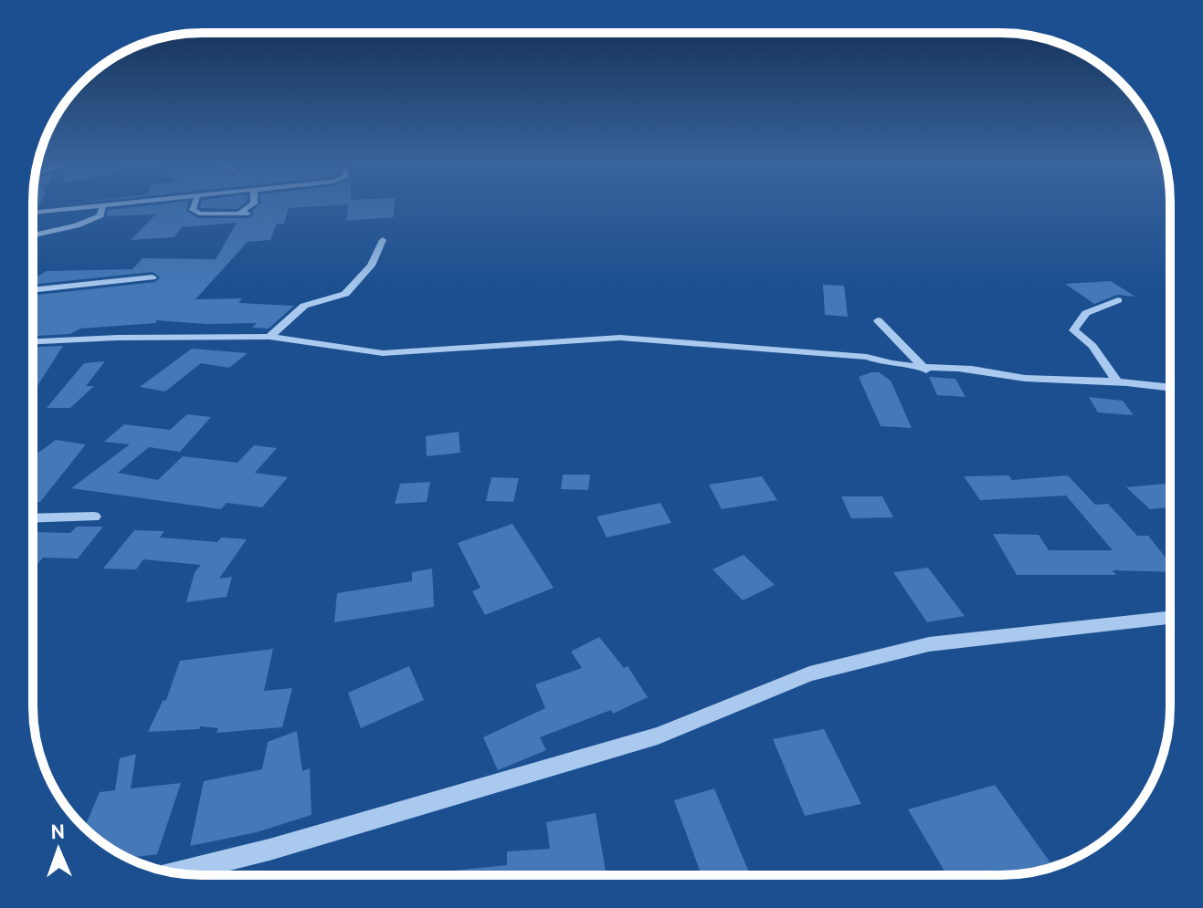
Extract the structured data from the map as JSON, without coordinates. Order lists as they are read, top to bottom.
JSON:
{
  "north": "top"
}
